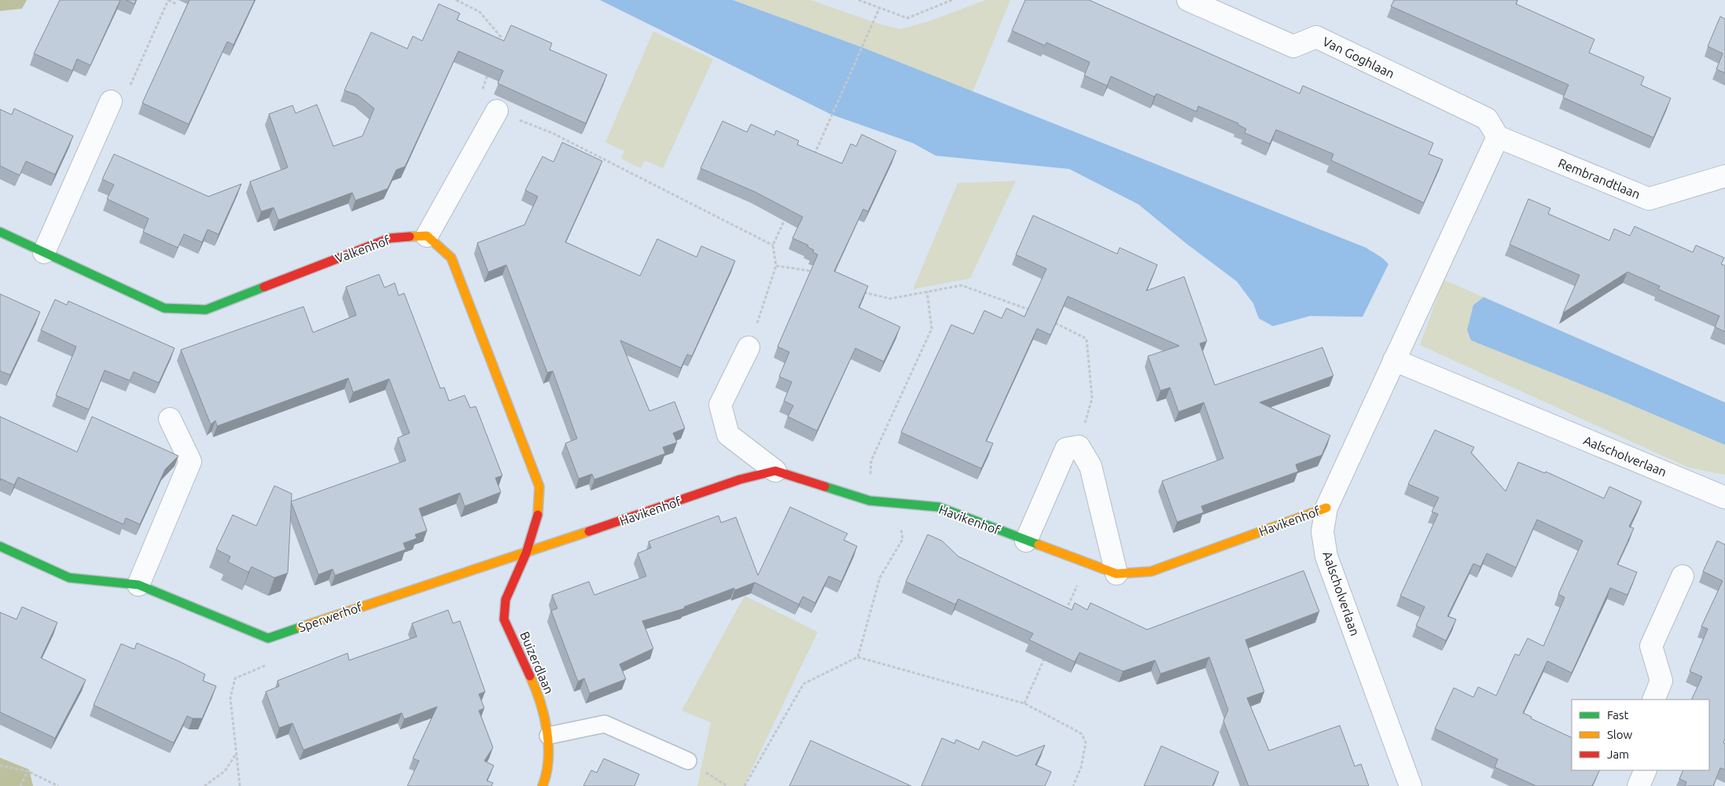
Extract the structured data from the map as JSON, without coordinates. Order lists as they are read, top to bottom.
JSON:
{
  "streets": {
    "street": [
      "Van Goghlaan",
      "Rembrandtlaan",
      "Valkenhof",
      "Aalscholverlaan",
      "Havikenhof",
      "Sperwerhof",
      "Buizerdlaan"
    ]
  },
  "crossings": [
    ["Van Goghlaan", "Rembrandtlaan"],
    ["Van Goghlaan", "Aalscholverlaan"],
    ["Rembrandtlaan", "Aalscholverlaan"],
    ["Aalscholverlaan", "Havikenhof"],
    ["Havikenhof", "Sperwerhof"],
    ["Havikenhof", "Buizerdlaan"],
    ["Sperwerhof", "Buizerdlaan"]
  ],
  "legend": ["Fast", "Slow", "Jam"]
}
